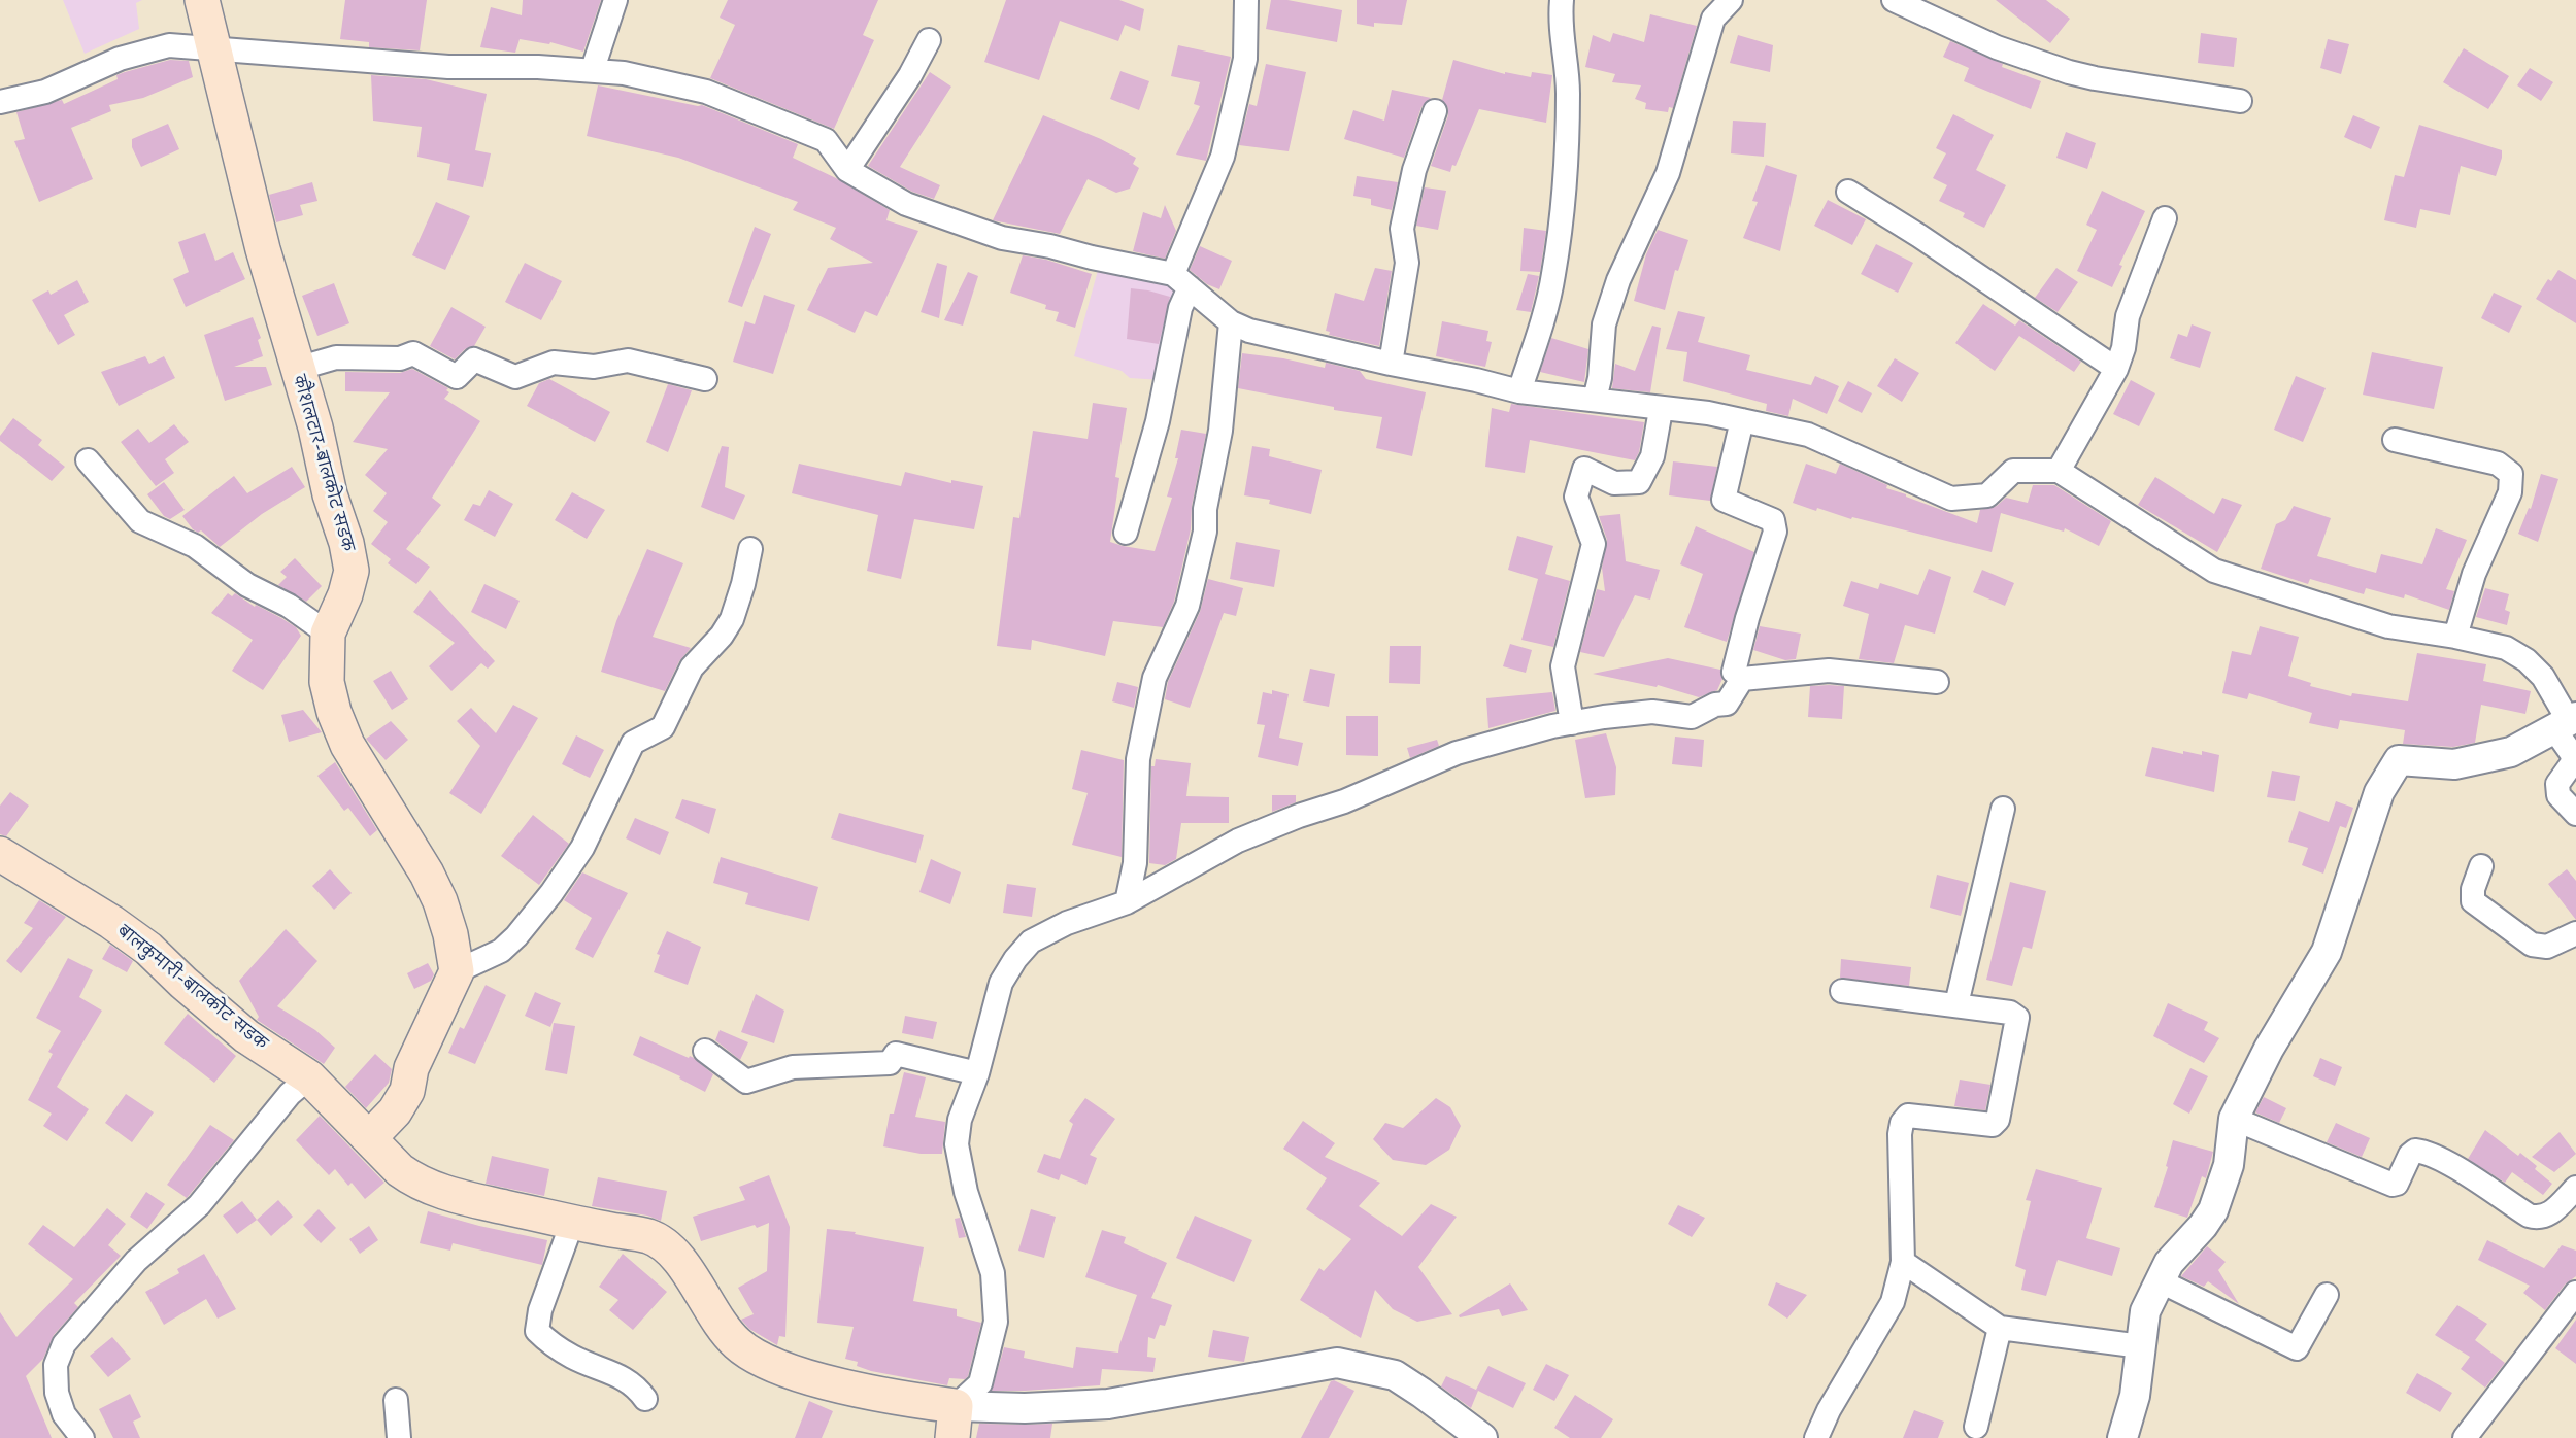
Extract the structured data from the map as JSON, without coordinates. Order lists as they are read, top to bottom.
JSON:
{
  "streets": {
    "main road": ["कौशलटार-बालकोट सडक", "बालकुमारी-बालकोट सडक"]
  }
}
